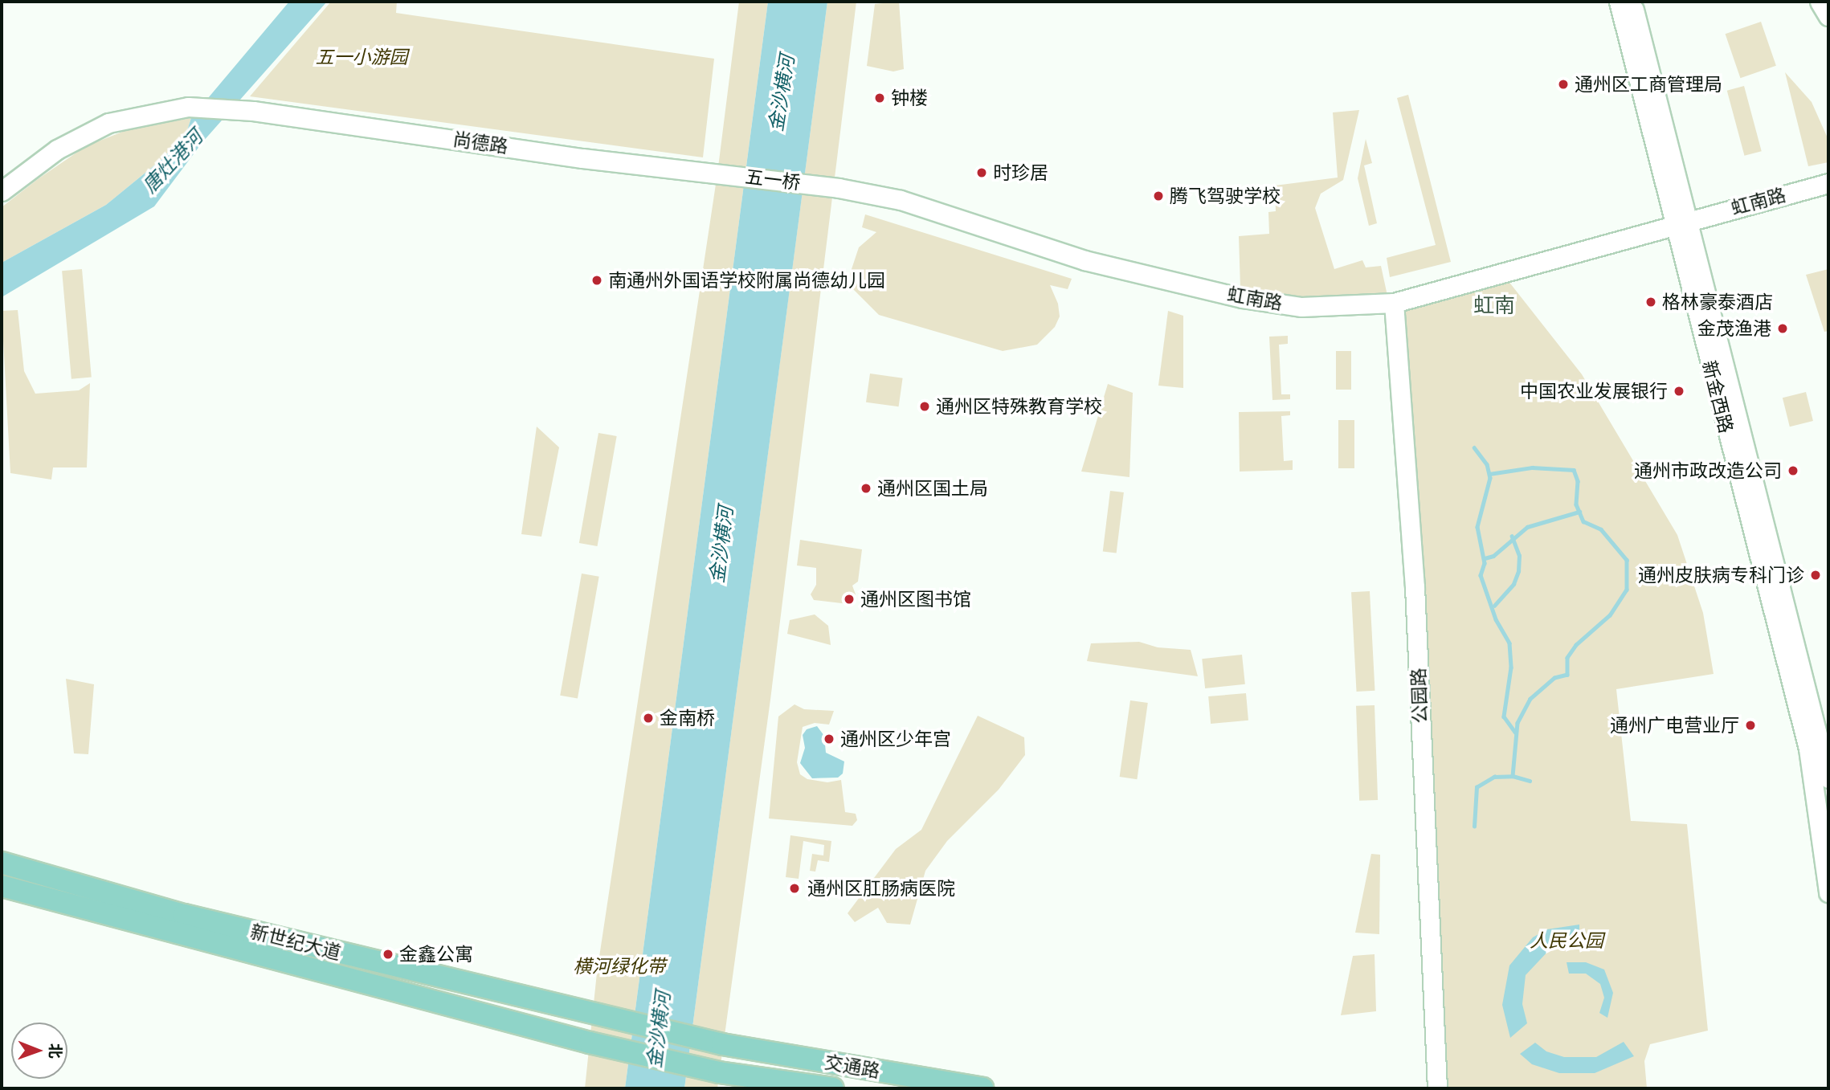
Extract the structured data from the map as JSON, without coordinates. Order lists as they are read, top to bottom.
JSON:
{
  "streets": {
    "main road": ["新世纪大道", "交通路"],
    "street": [
      "尚德路",
      "五一桥",
      "虹南路",
      "新金西路",
      "公园路"
    ]
  },
  "crossings": [
    ["尚德路", "五一桥"],
    ["五一桥", "虹南路"],
    ["虹南路", "新金西路"],
    ["虹南路", "公园路"],
    ["新世纪大道", "交通路"]
  ],
  "districts": ["虹南"],
  "water": ["金沙横河", "唐灶港河"],
  "parks": ["五一小游园", "人民公园", "横河绿化带"],
  "places": [
    "通州区工商管理局",
    "钟楼",
    "时珍居",
    "腾飞驾驶学校",
    "南通州外国语学校附属尚德幼儿园",
    "格林豪泰酒店",
    "金茂渔港",
    "中国农业发展银行",
    "通州区特殊教育学校",
    "通州市政改造公司",
    "通州区国土局",
    "通州皮肤病专科门诊",
    "通州区图书馆",
    "金南桥",
    "通州广电营业厅",
    "通州区少年宫",
    "通州区肛肠病医院",
    "金鑫公寓"
  ],
  "north": "right"
}
